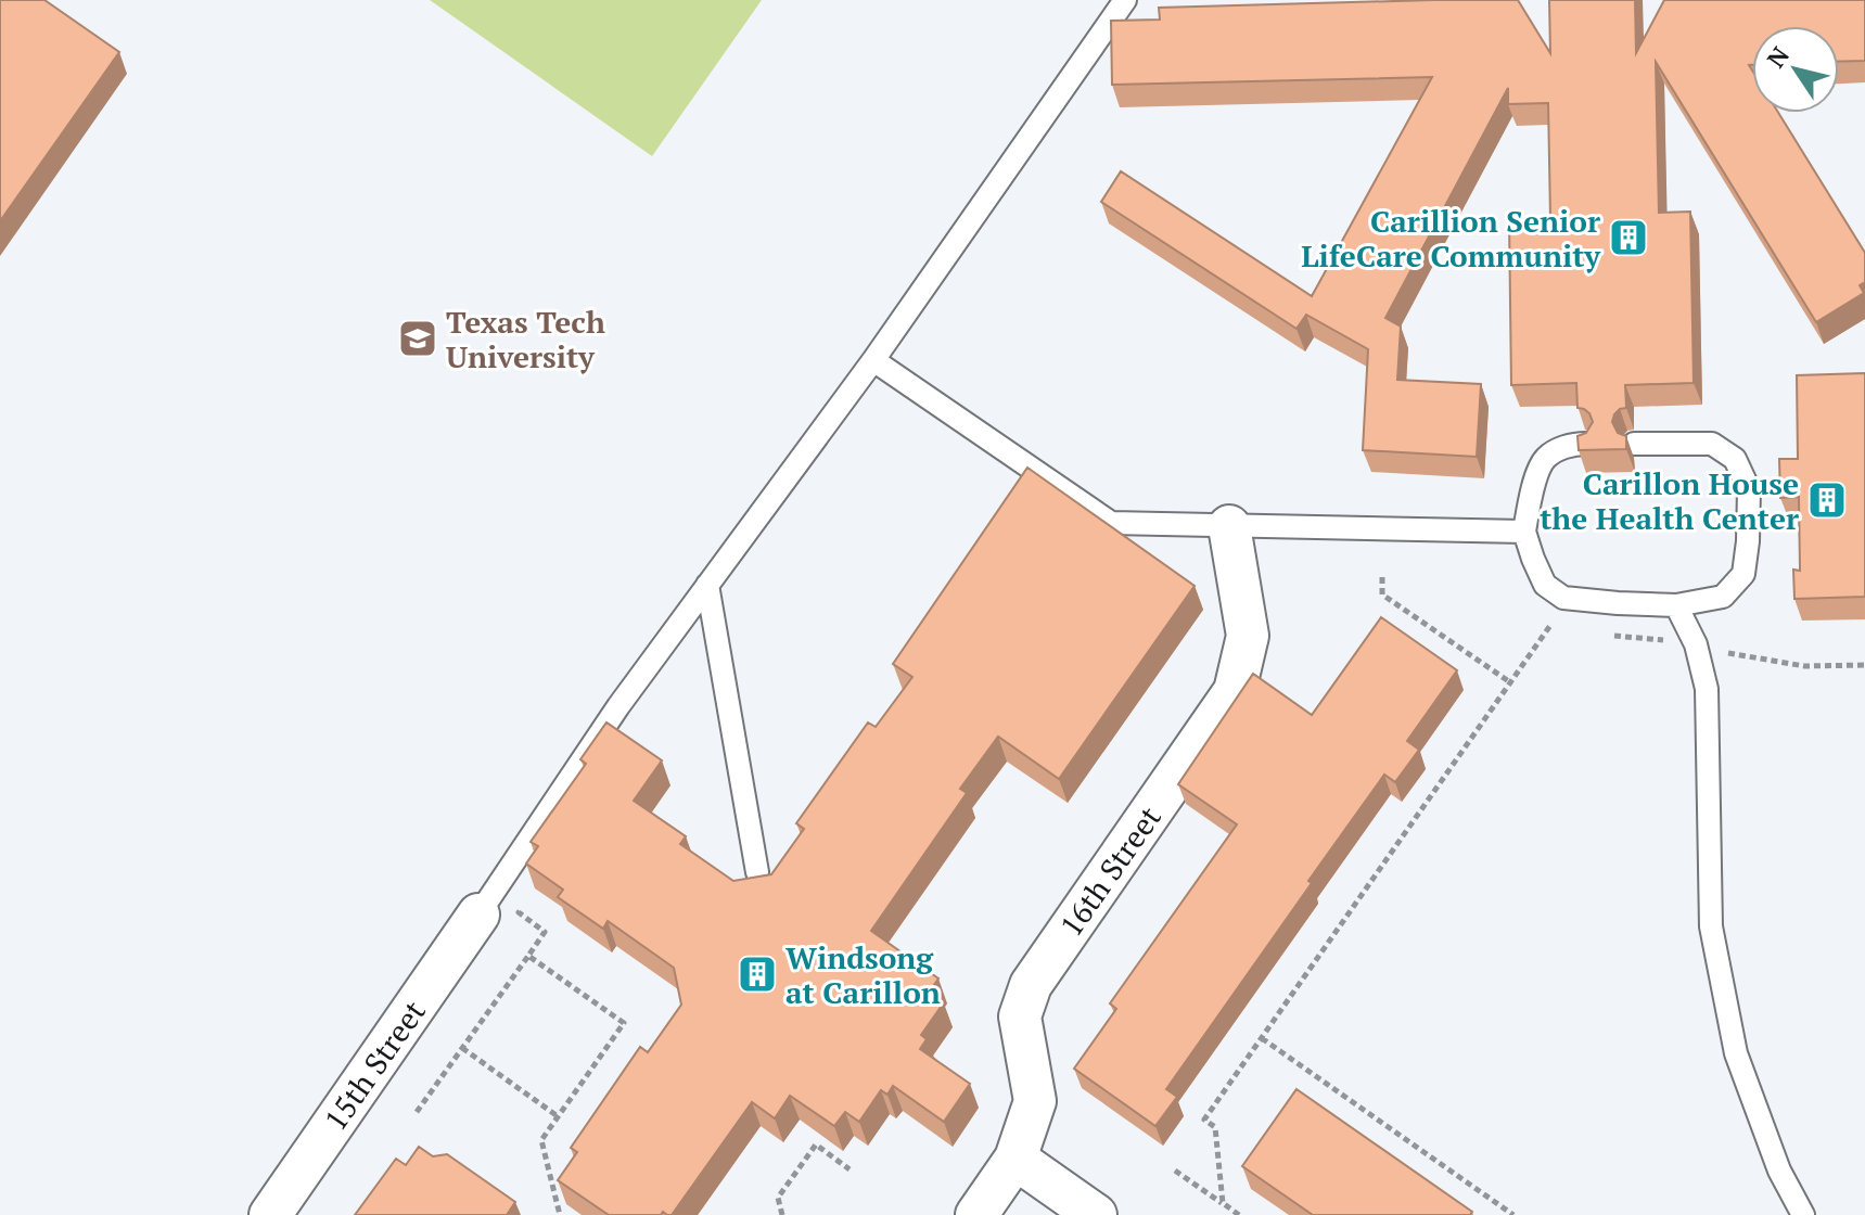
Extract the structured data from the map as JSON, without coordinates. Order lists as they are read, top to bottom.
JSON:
{
  "streets": {
    "street": ["16th Street", "15th Street"]
  },
  "places": {
    "building": ["Carillion Senior LifeCare Community", "Carillon House the Health Center", "Windsong at Carillon"],
    "school or university": ["Texas Tech University"]
  },
  "north": "top left"
}
